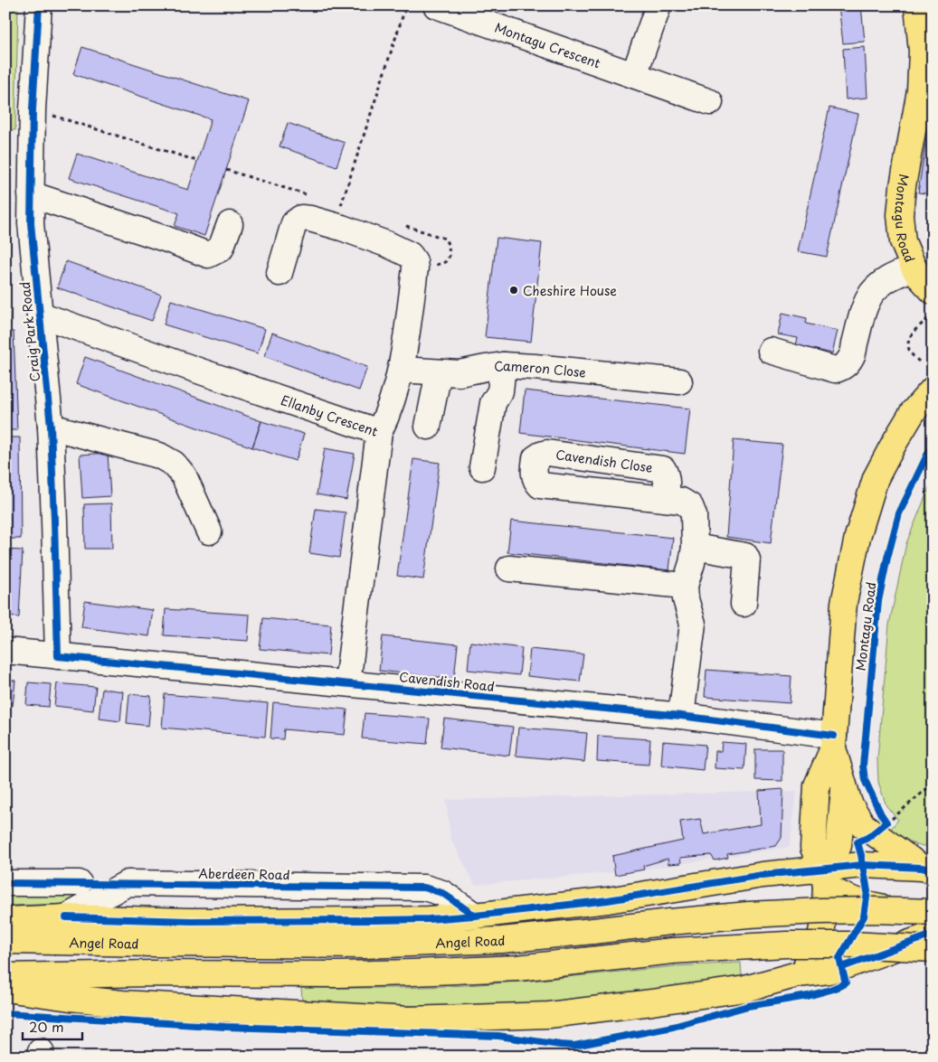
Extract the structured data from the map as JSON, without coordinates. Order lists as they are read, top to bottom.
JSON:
{
  "streets": {
    "main road": ["Montagu Road", "Angel Road"],
    "street": [
      "Montagu Crescent",
      "Craig Park Road",
      "Cameron Close",
      "Ellanby Crescent",
      "Cavendish Close",
      "Cavendish Road",
      "Aberdeen Road"
    ]
  },
  "crossings": [
    ["Montagu Road", "Cavendish Road"],
    ["Craig Park Road", "Ellanby Crescent"],
    ["Craig Park Road", "Cavendish Road"],
    ["Ellanby Crescent", "Cavendish Road"],
    ["Cavendish Close", "Cavendish Road"]
  ],
  "places": ["Cheshire House"],
  "scale_bar": "20 m"
}
